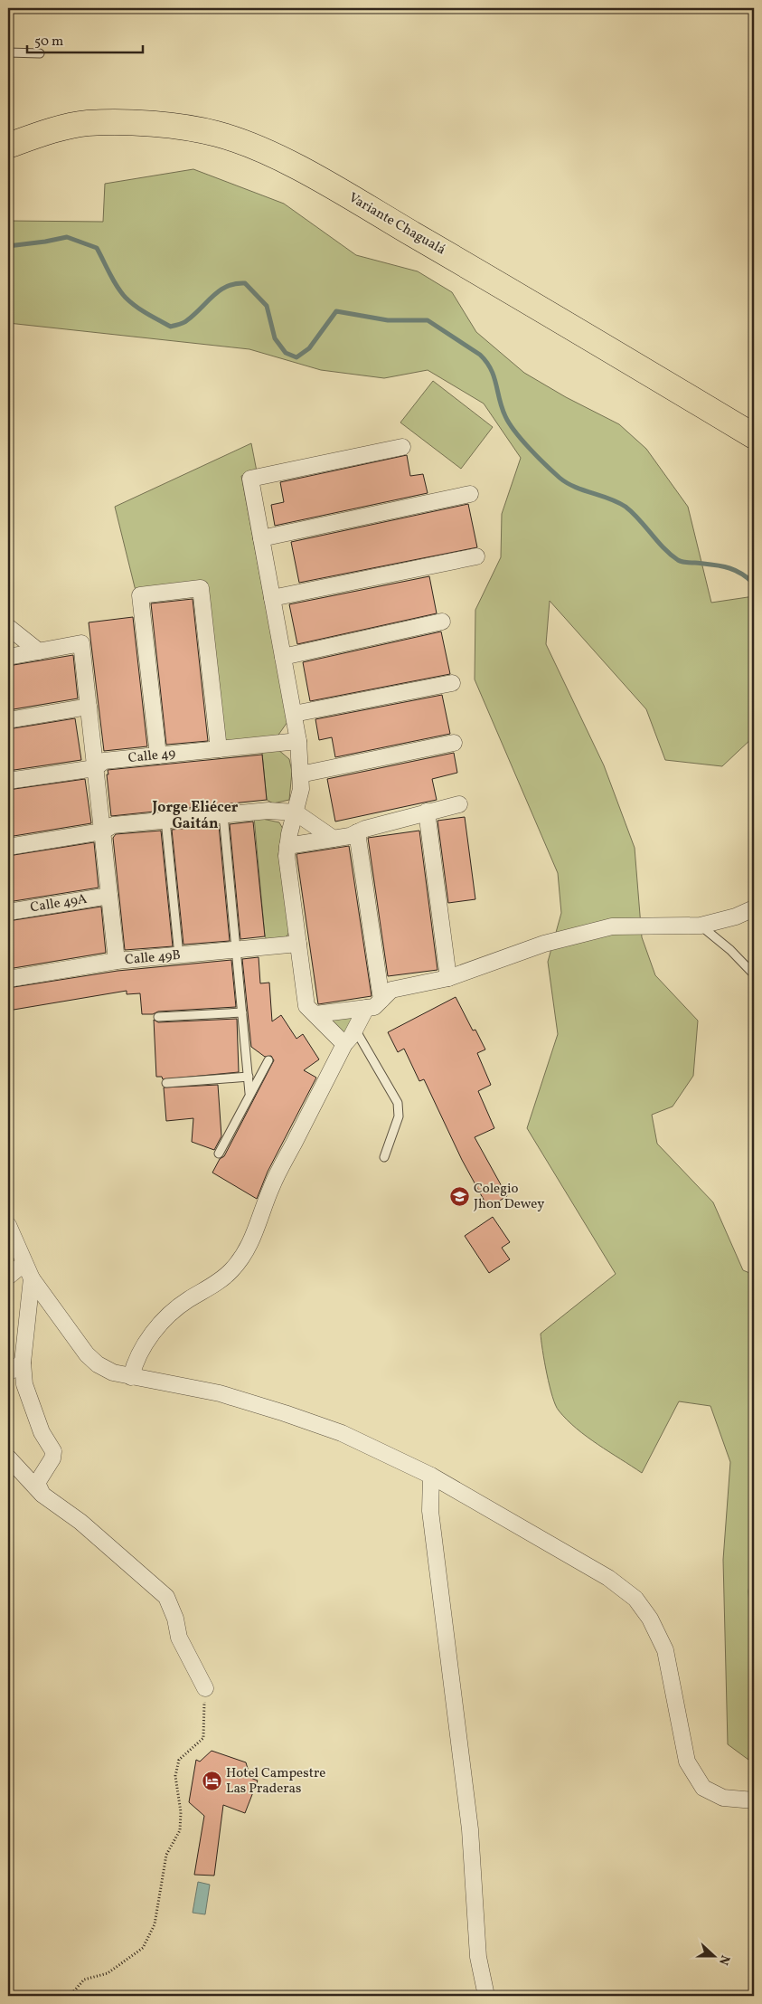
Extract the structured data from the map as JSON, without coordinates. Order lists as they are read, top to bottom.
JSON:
{
  "streets": {
    "highway": ["Variante Chagualá"],
    "street": ["Calle 49", "Calle 49A", "Calle 49B"]
  },
  "districts": ["Jorge Eliécer Gaitán"],
  "places": {
    "school or university": ["Colegio Jhon Dewey"],
    "hotel": ["Hotel Campestre Las Praderas"]
  },
  "scale_bar": "50 m",
  "north": "right"
}
